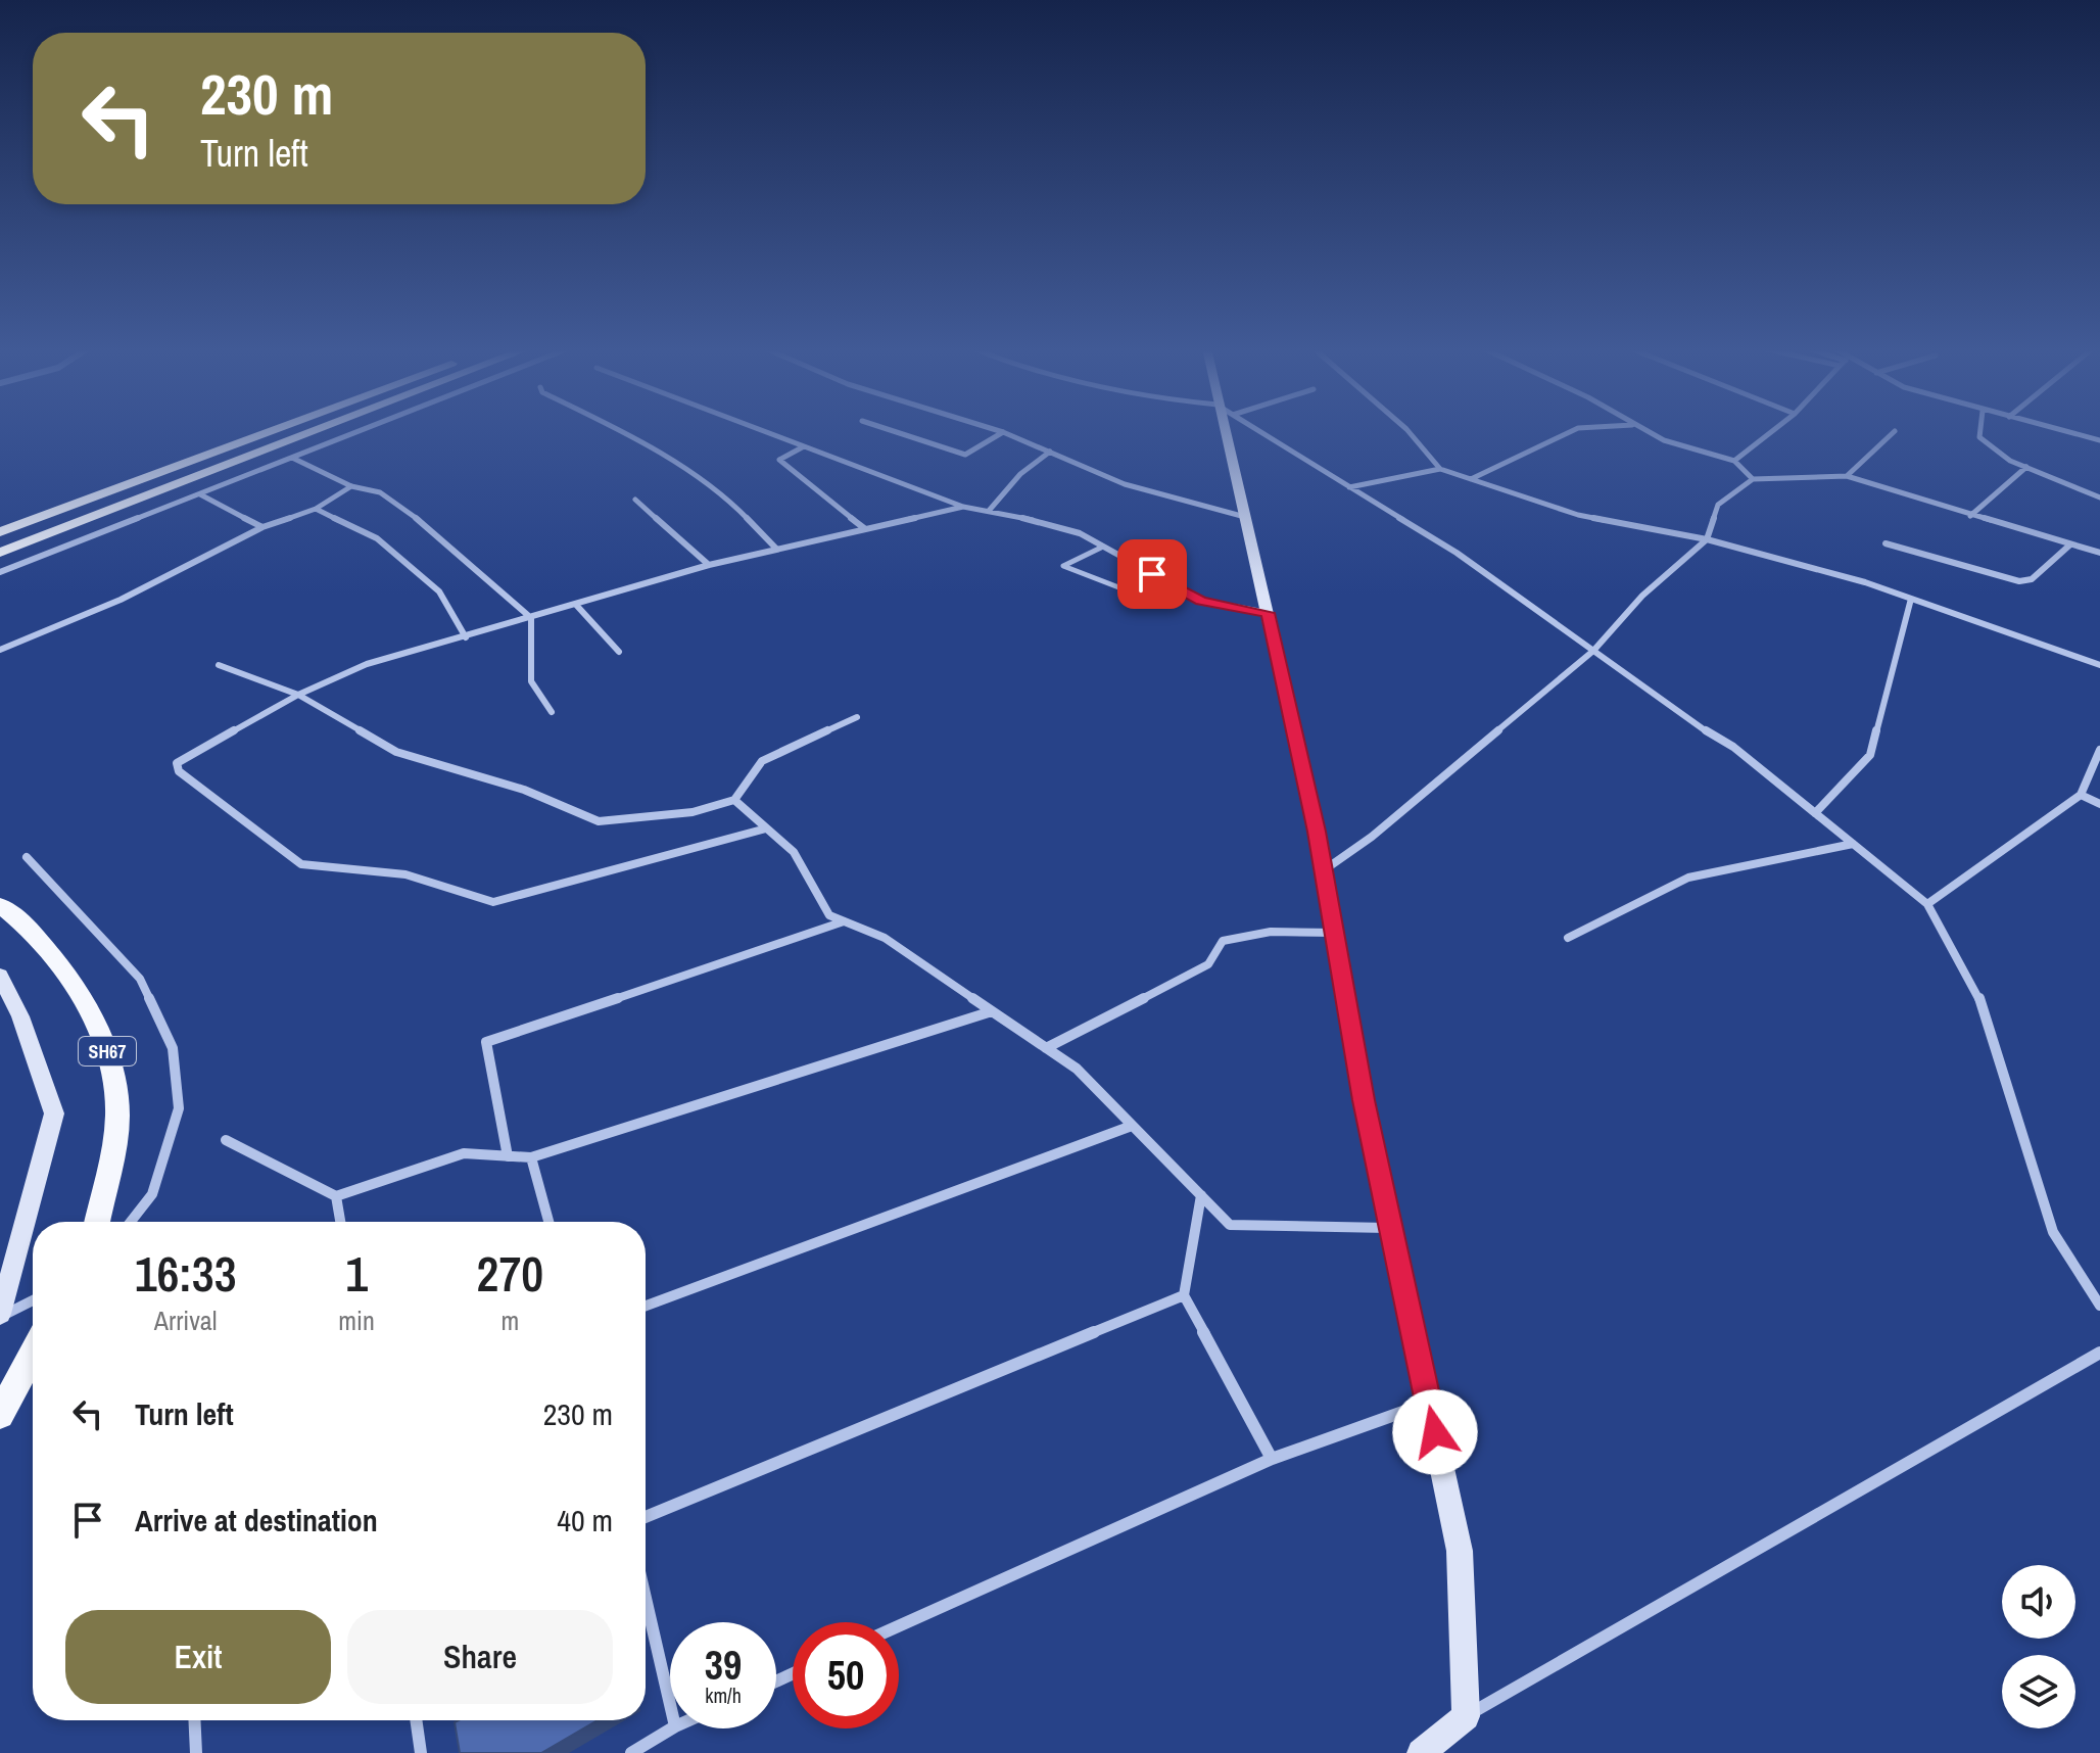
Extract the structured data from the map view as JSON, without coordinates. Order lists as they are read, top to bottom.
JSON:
{
  "streets": {
    "main road": ["SH67"]
  },
  "page": {
    "turn": ["230 m", "Turn left"],
    "eta": [
      "16:33",
      "Arrival",
      "1",
      "min",
      "270",
      "m"
    ],
    "list": [
      {
        "name": "Turn left",
        "value": "230 m"
      },
      {
        "name": "Arrive at destination",
        "value": "40 m"
      }
    ],
    "buttons": ["Exit", "Share"],
    "speed": "39 km/h",
    "limit": "50"
  }
}
